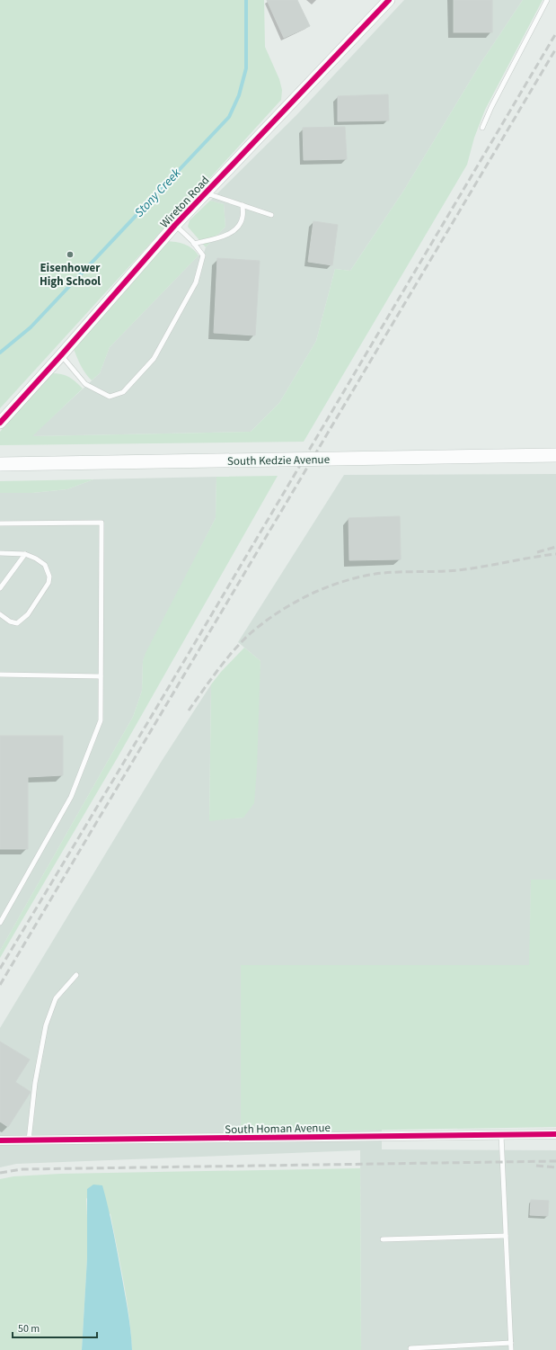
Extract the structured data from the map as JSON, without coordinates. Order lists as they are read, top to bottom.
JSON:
{
  "streets": {
    "main road": ["South Kedzie Avenue"],
    "street": ["Wireton Road", "South Homan Avenue"]
  },
  "water": ["Stony Creek"],
  "places": ["Eisenhower High School"],
  "scale_bar": "50 m"
}
